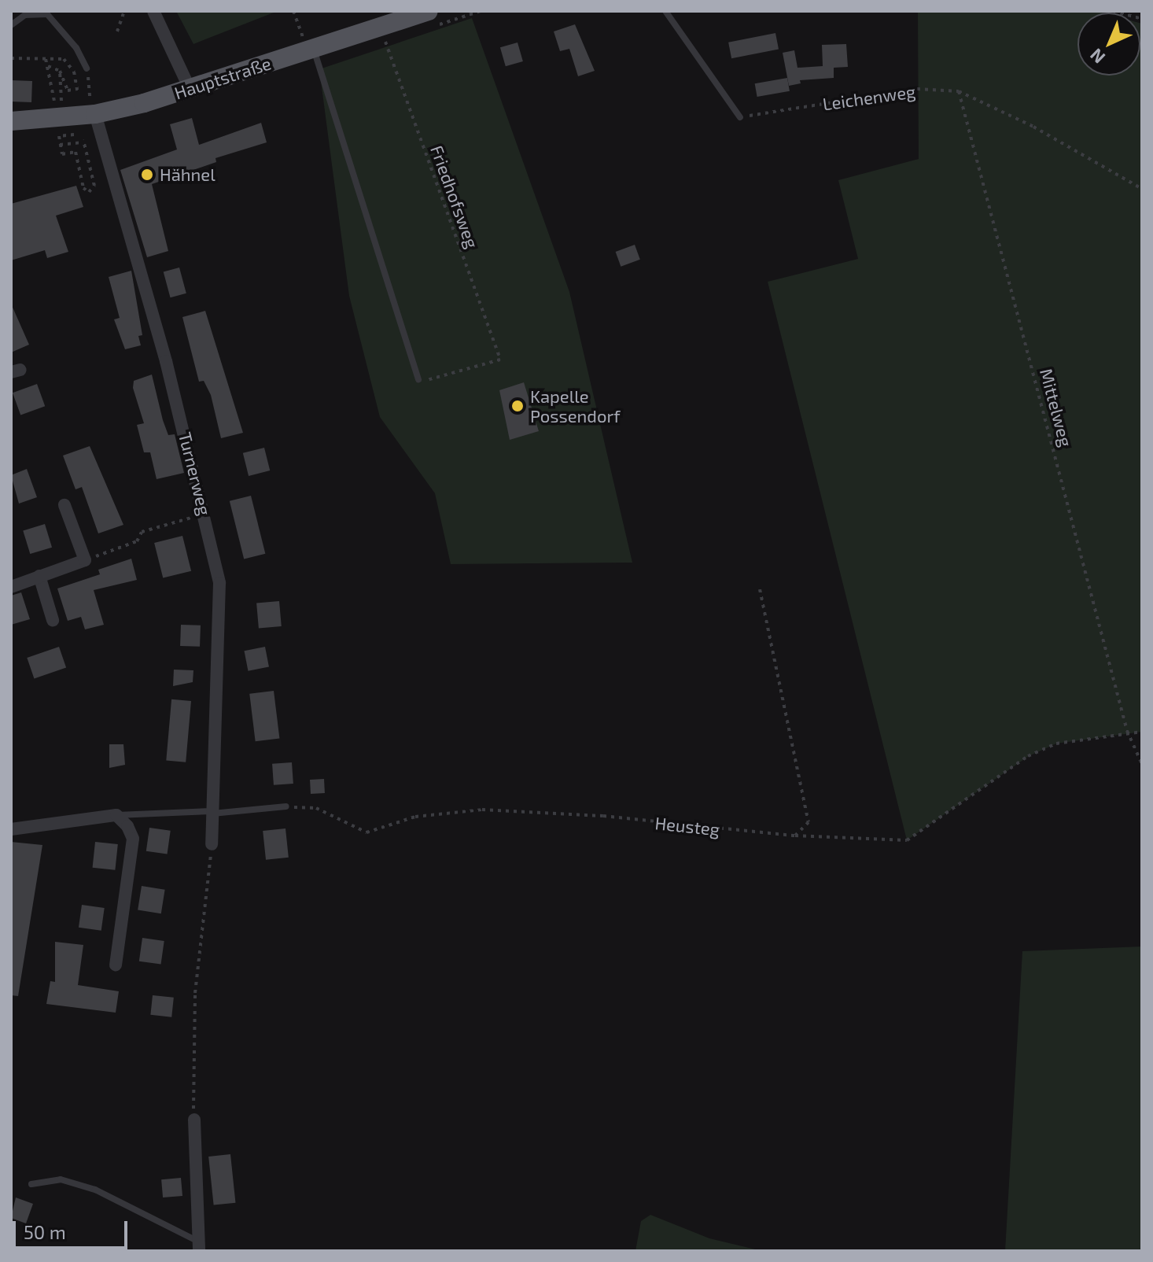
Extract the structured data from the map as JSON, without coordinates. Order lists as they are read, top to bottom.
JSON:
{
  "streets": {
    "main road": ["Hauptstraße"],
    "street": ["Turnerweg"],
    "path": [
      "Leichenweg",
      "Friedhofsweg",
      "Mittelweg",
      "Heusteg"
    ]
  },
  "crossings": [
    ["Hauptstraße", "Turnerweg"],
    ["Leichenweg", "Mittelweg"],
    ["Mittelweg", "Heusteg"]
  ],
  "places": ["Hähnel", "Kapelle Possendorf"],
  "scale_bar": "50 m",
  "north": "bottom left"
}
